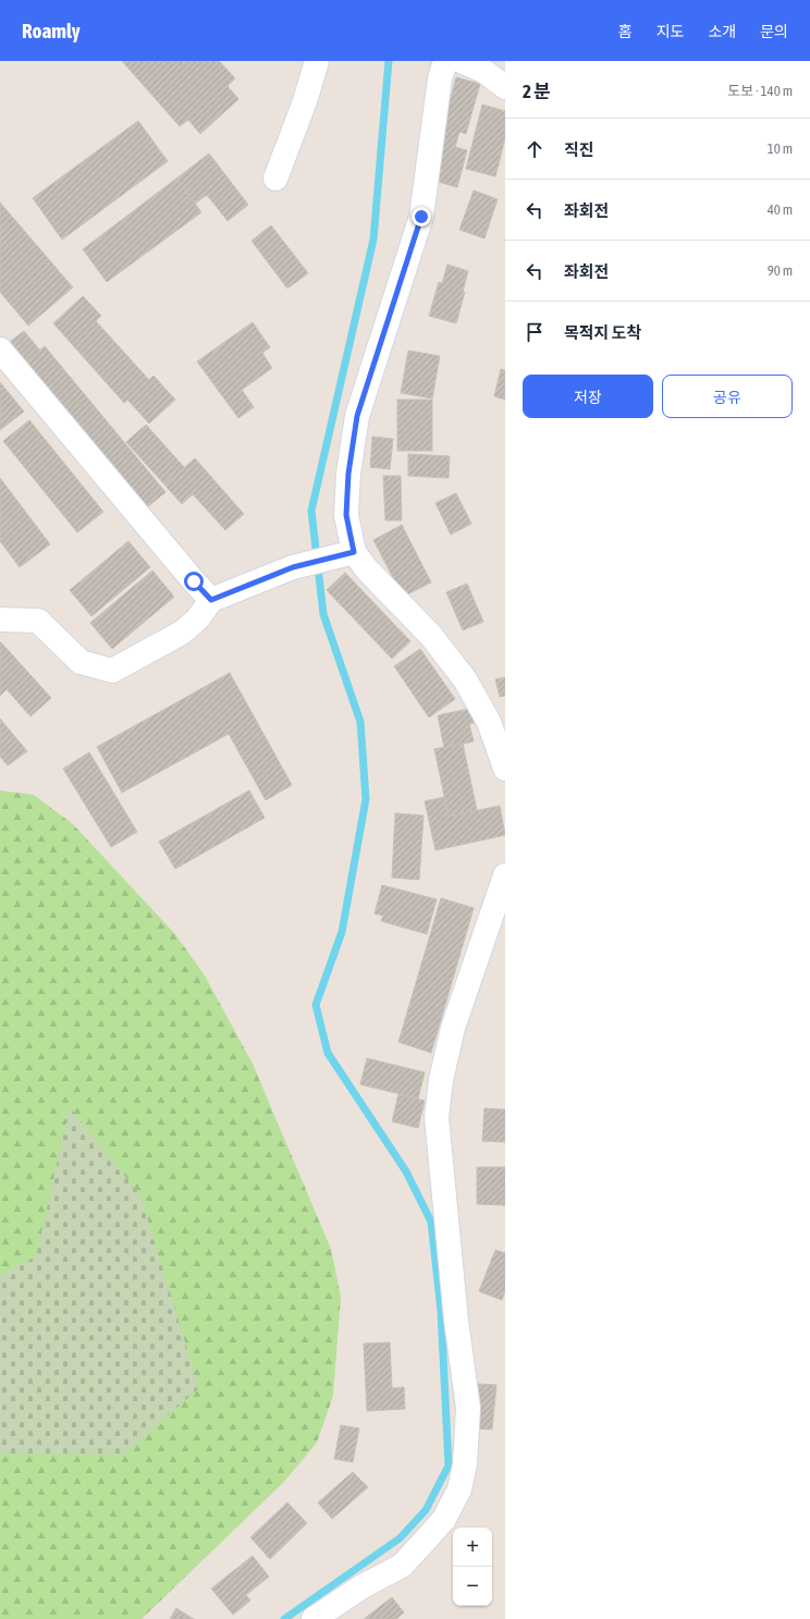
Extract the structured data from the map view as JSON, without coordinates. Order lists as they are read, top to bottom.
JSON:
{
  "page": {
    "header": "Roamly",
    "nav": [
      "홈",
      "지도",
      "소개",
      "문의"
    ],
    "heading": ["2 분", "도보 · 140 m"],
    "list": [
      ["직진", "10 m"],
      ["좌회전", "40 m"],
      ["좌회전", "90 m"],
      "목적지 도착"
    ],
    "buttons": ["저장", "공유"],
    "map_buttons": ["+", "−"]
  }
}
